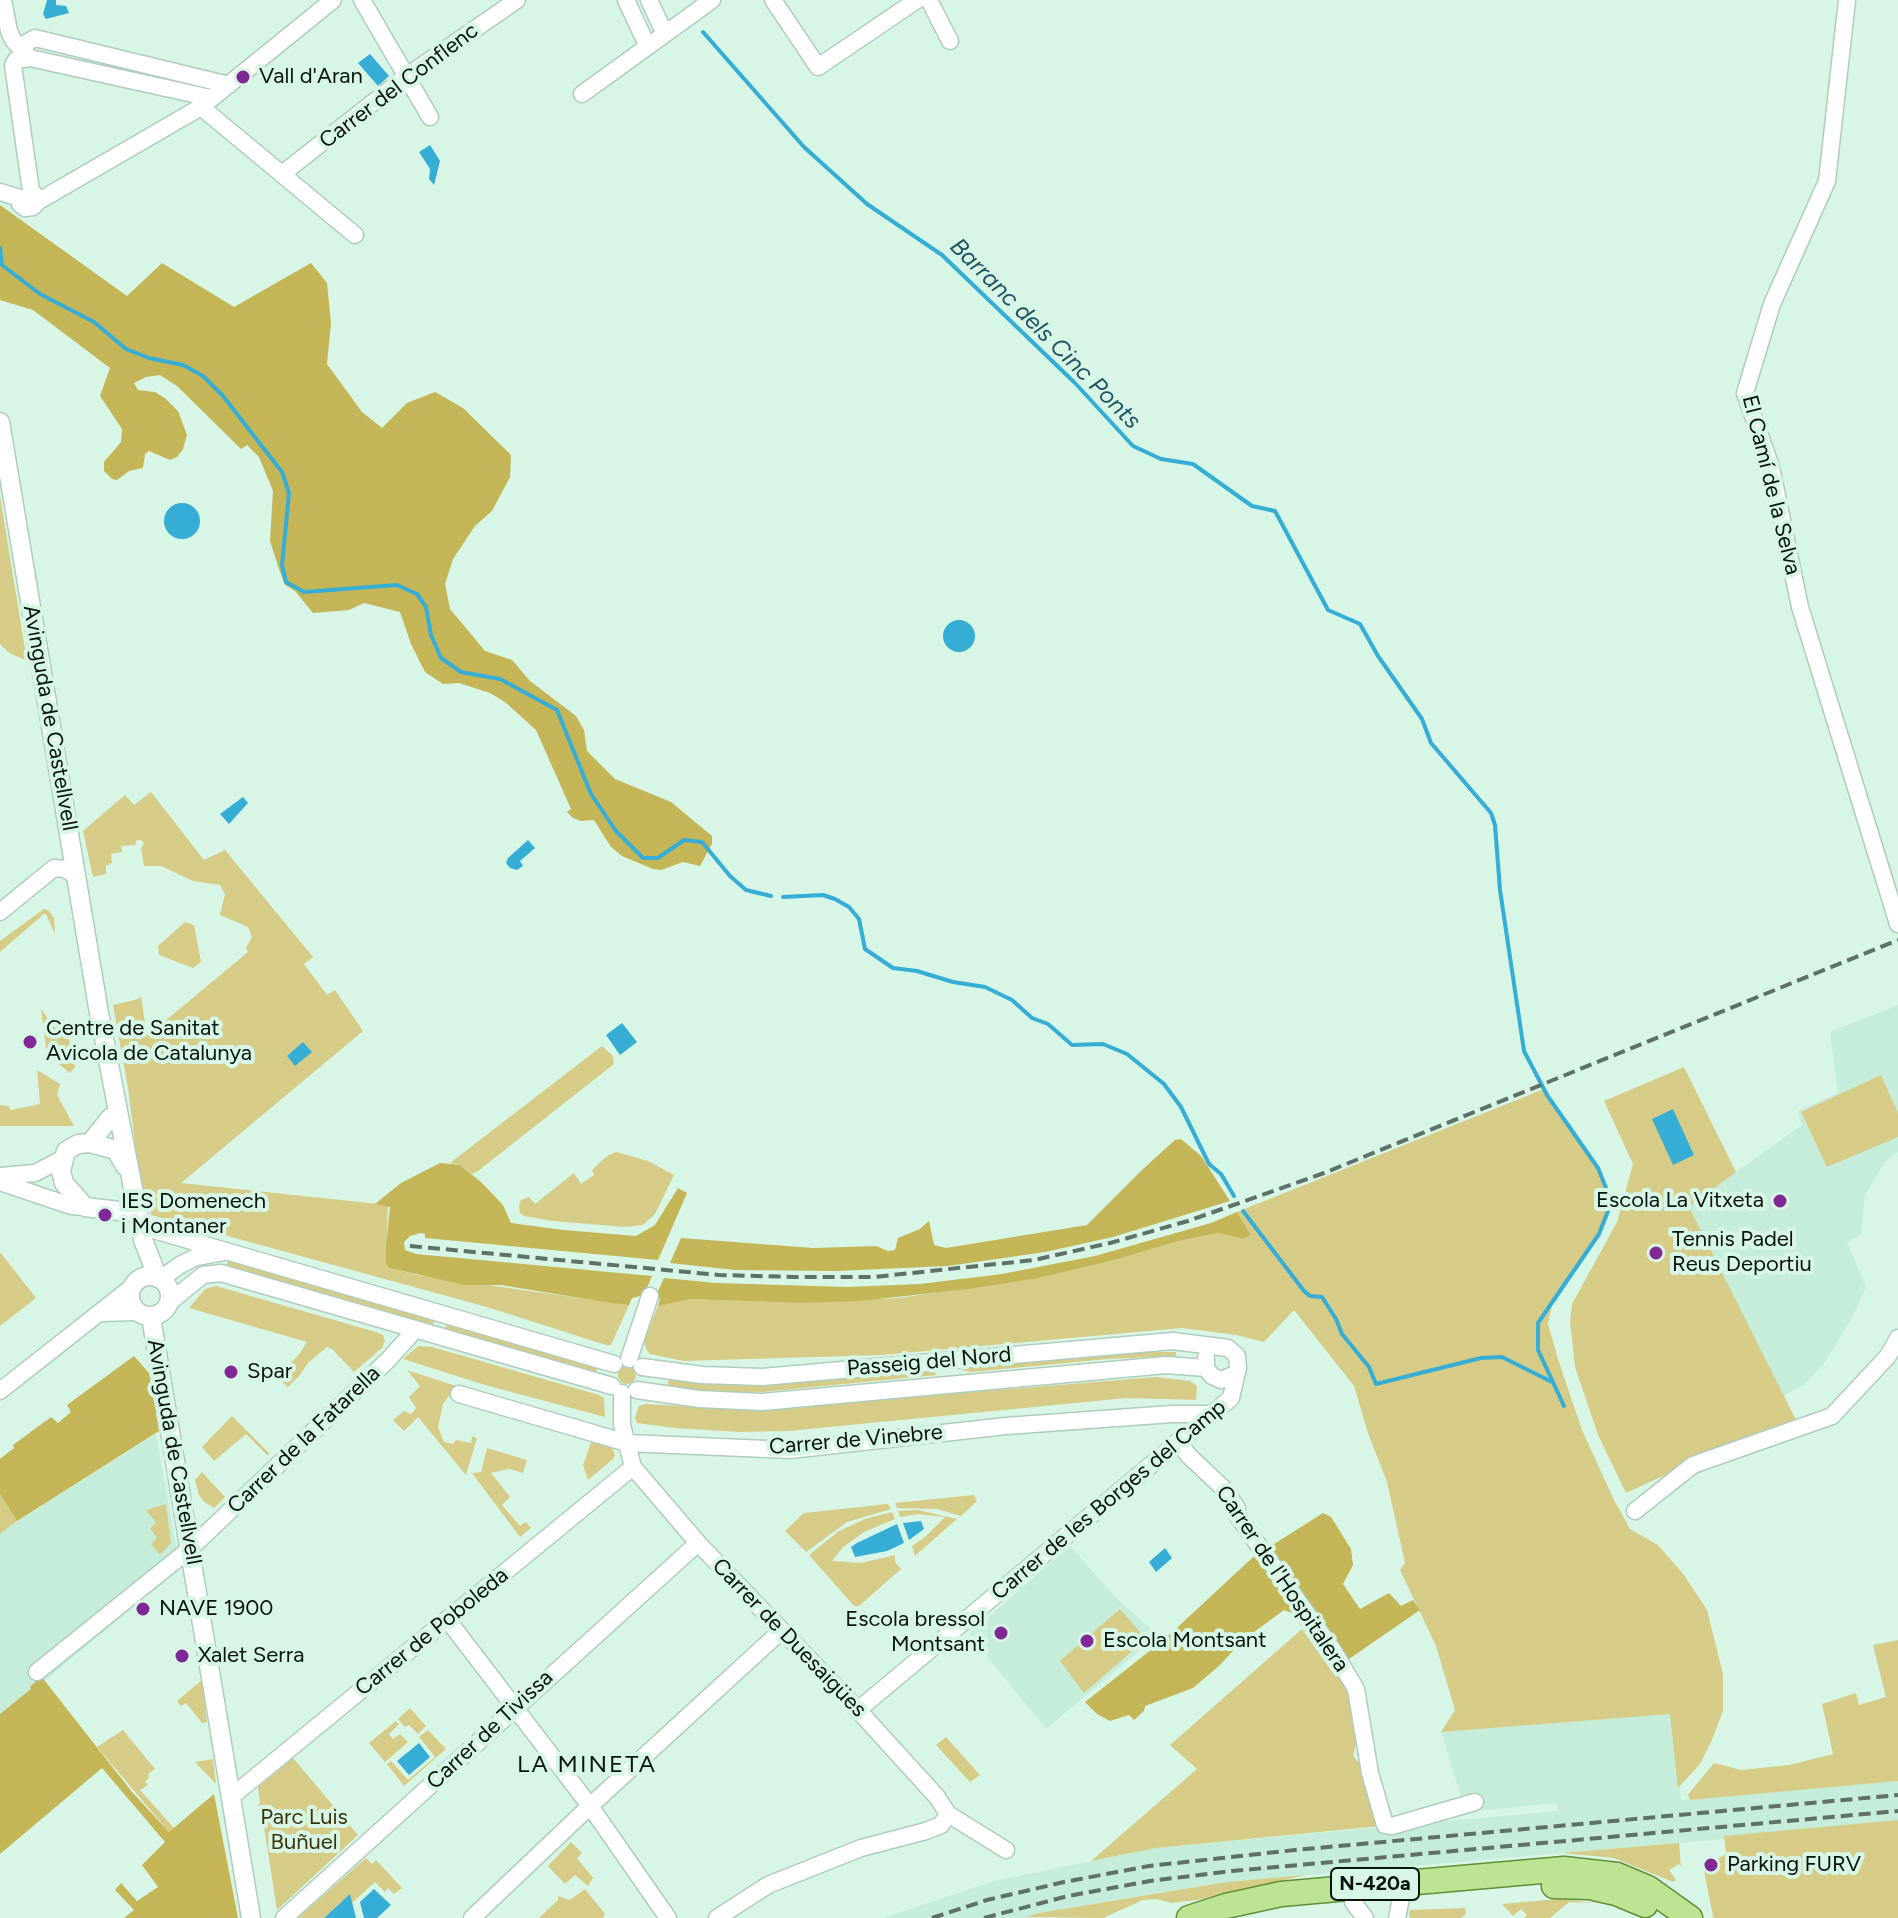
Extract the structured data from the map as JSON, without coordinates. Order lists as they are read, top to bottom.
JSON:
{
  "streets": {
    "main road": ["N-420a"],
    "street": [
      "Carrer del Conflenc",
      "El Camí de la Selva",
      "Avinguda de Castellvell",
      "Passeig del Nord",
      "Carrer de la Fatarella",
      "Carrer de Vinebre",
      "Carrer de les Borges del Camp",
      "Carrer de l'Hospitalera",
      "Carrer de Poboleda",
      "Carrer de Duesaigües",
      "Carrer de Tivissa"
    ]
  },
  "crossings": [
    ["Avinguda de Castellvell", "Passeig del Nord"],
    ["Avinguda de Castellvell", "Carrer de la Fatarella"],
    ["Avinguda de Castellvell", "Carrer de Poboleda"],
    ["Passeig del Nord", "Carrer de la Fatarella"],
    ["Passeig del Nord", "Carrer de les Borges del Camp"],
    ["Passeig del Nord", "Carrer de Duesaigües"],
    ["Carrer de Vinebre", "Carrer de les Borges del Camp"],
    ["Carrer de Vinebre", "Carrer de Duesaigües"],
    ["Carrer de les Borges del Camp", "Carrer de l'Hospitalera"],
    ["Carrer de les Borges del Camp", "Carrer de Duesaigües"],
    ["Carrer de Poboleda", "Carrer de Duesaigües"],
    ["Carrer de Duesaigües", "Carrer de Tivissa"]
  ],
  "districts": ["LA MINETA"],
  "water": ["Barranc dels Cinc Ponts"],
  "parks": ["Parc Luis Buñuel"],
  "places": [
    "Vall d'Aran",
    "Centre de Sanitat Avicola de Catalunya",
    "Escola La Vitxeta",
    "IES Domenech i Montaner",
    "Tennis Padel Reus Deportiu",
    "Spar",
    "NAVE 1900",
    "Escola bressol Montsant",
    "Escola Montsant",
    "Xalet Serra",
    "Parking FURV"
  ]
}
